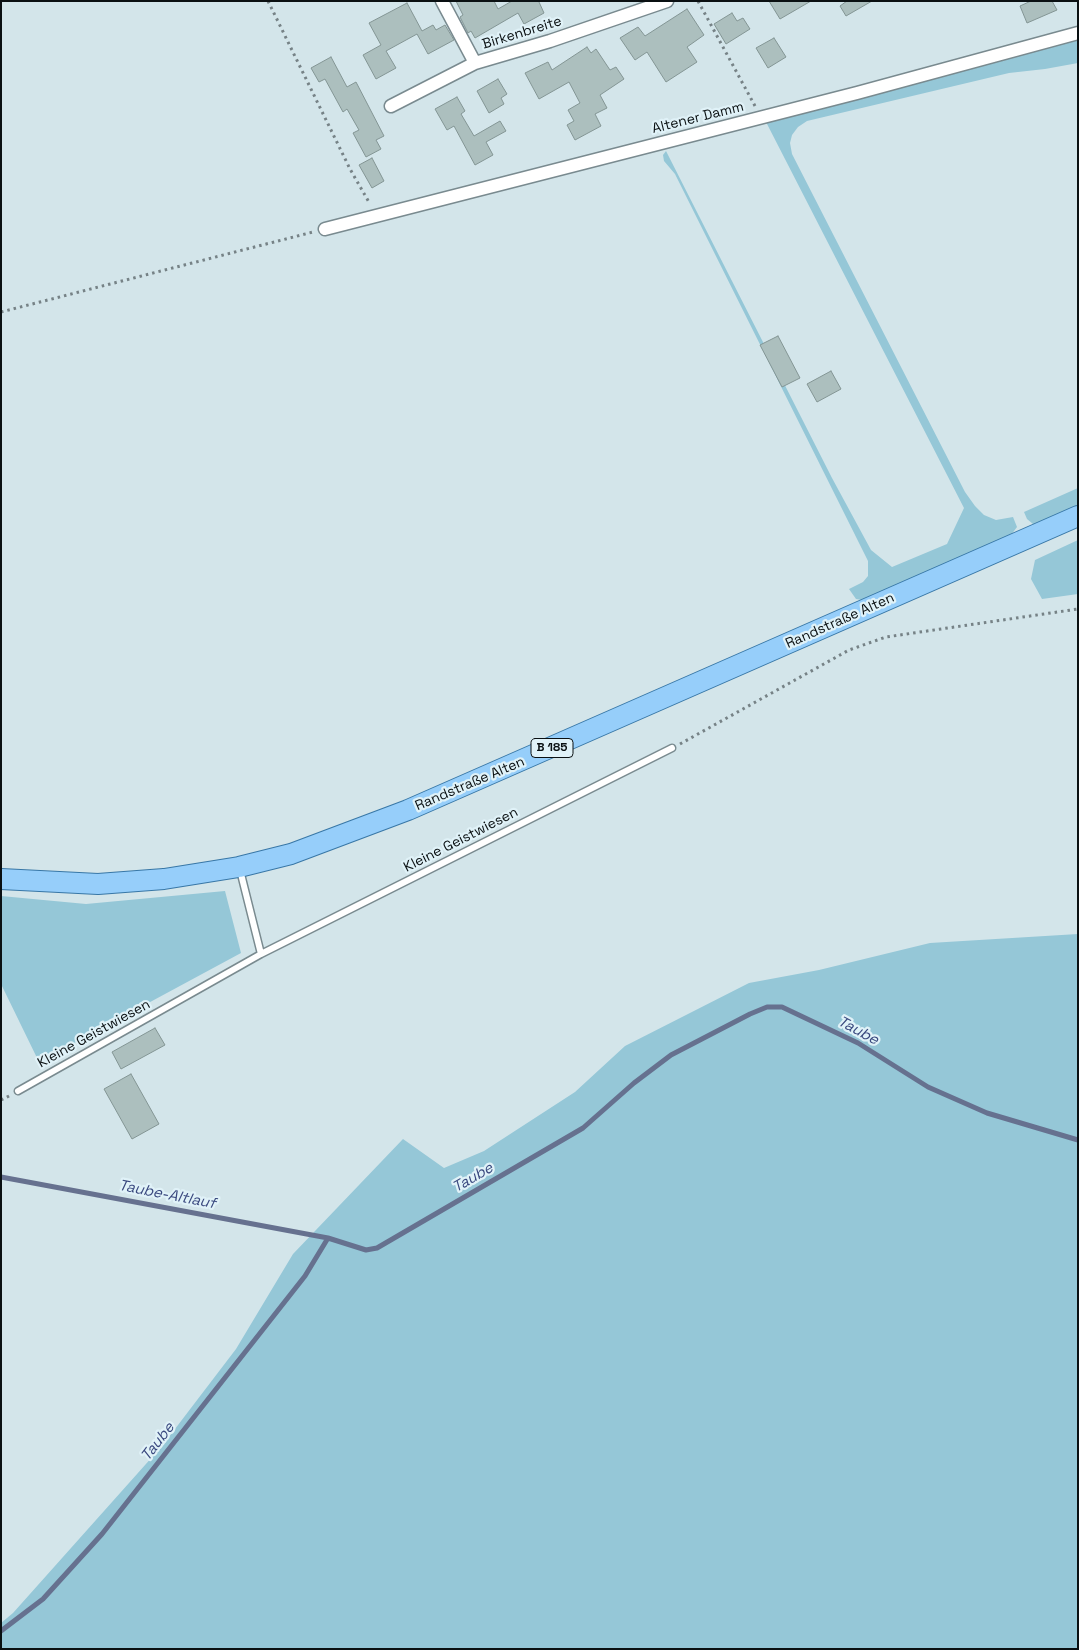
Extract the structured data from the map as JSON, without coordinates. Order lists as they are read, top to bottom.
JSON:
{
  "streets": {
    "main road": ["Randstraße Alten", "B 185"],
    "street": ["Birkenbreite", "Altener Damm"],
    "lane": ["Kleine Geistwiesen"]
  },
  "water": ["Taube", "Taube-Altlauf"]
}
